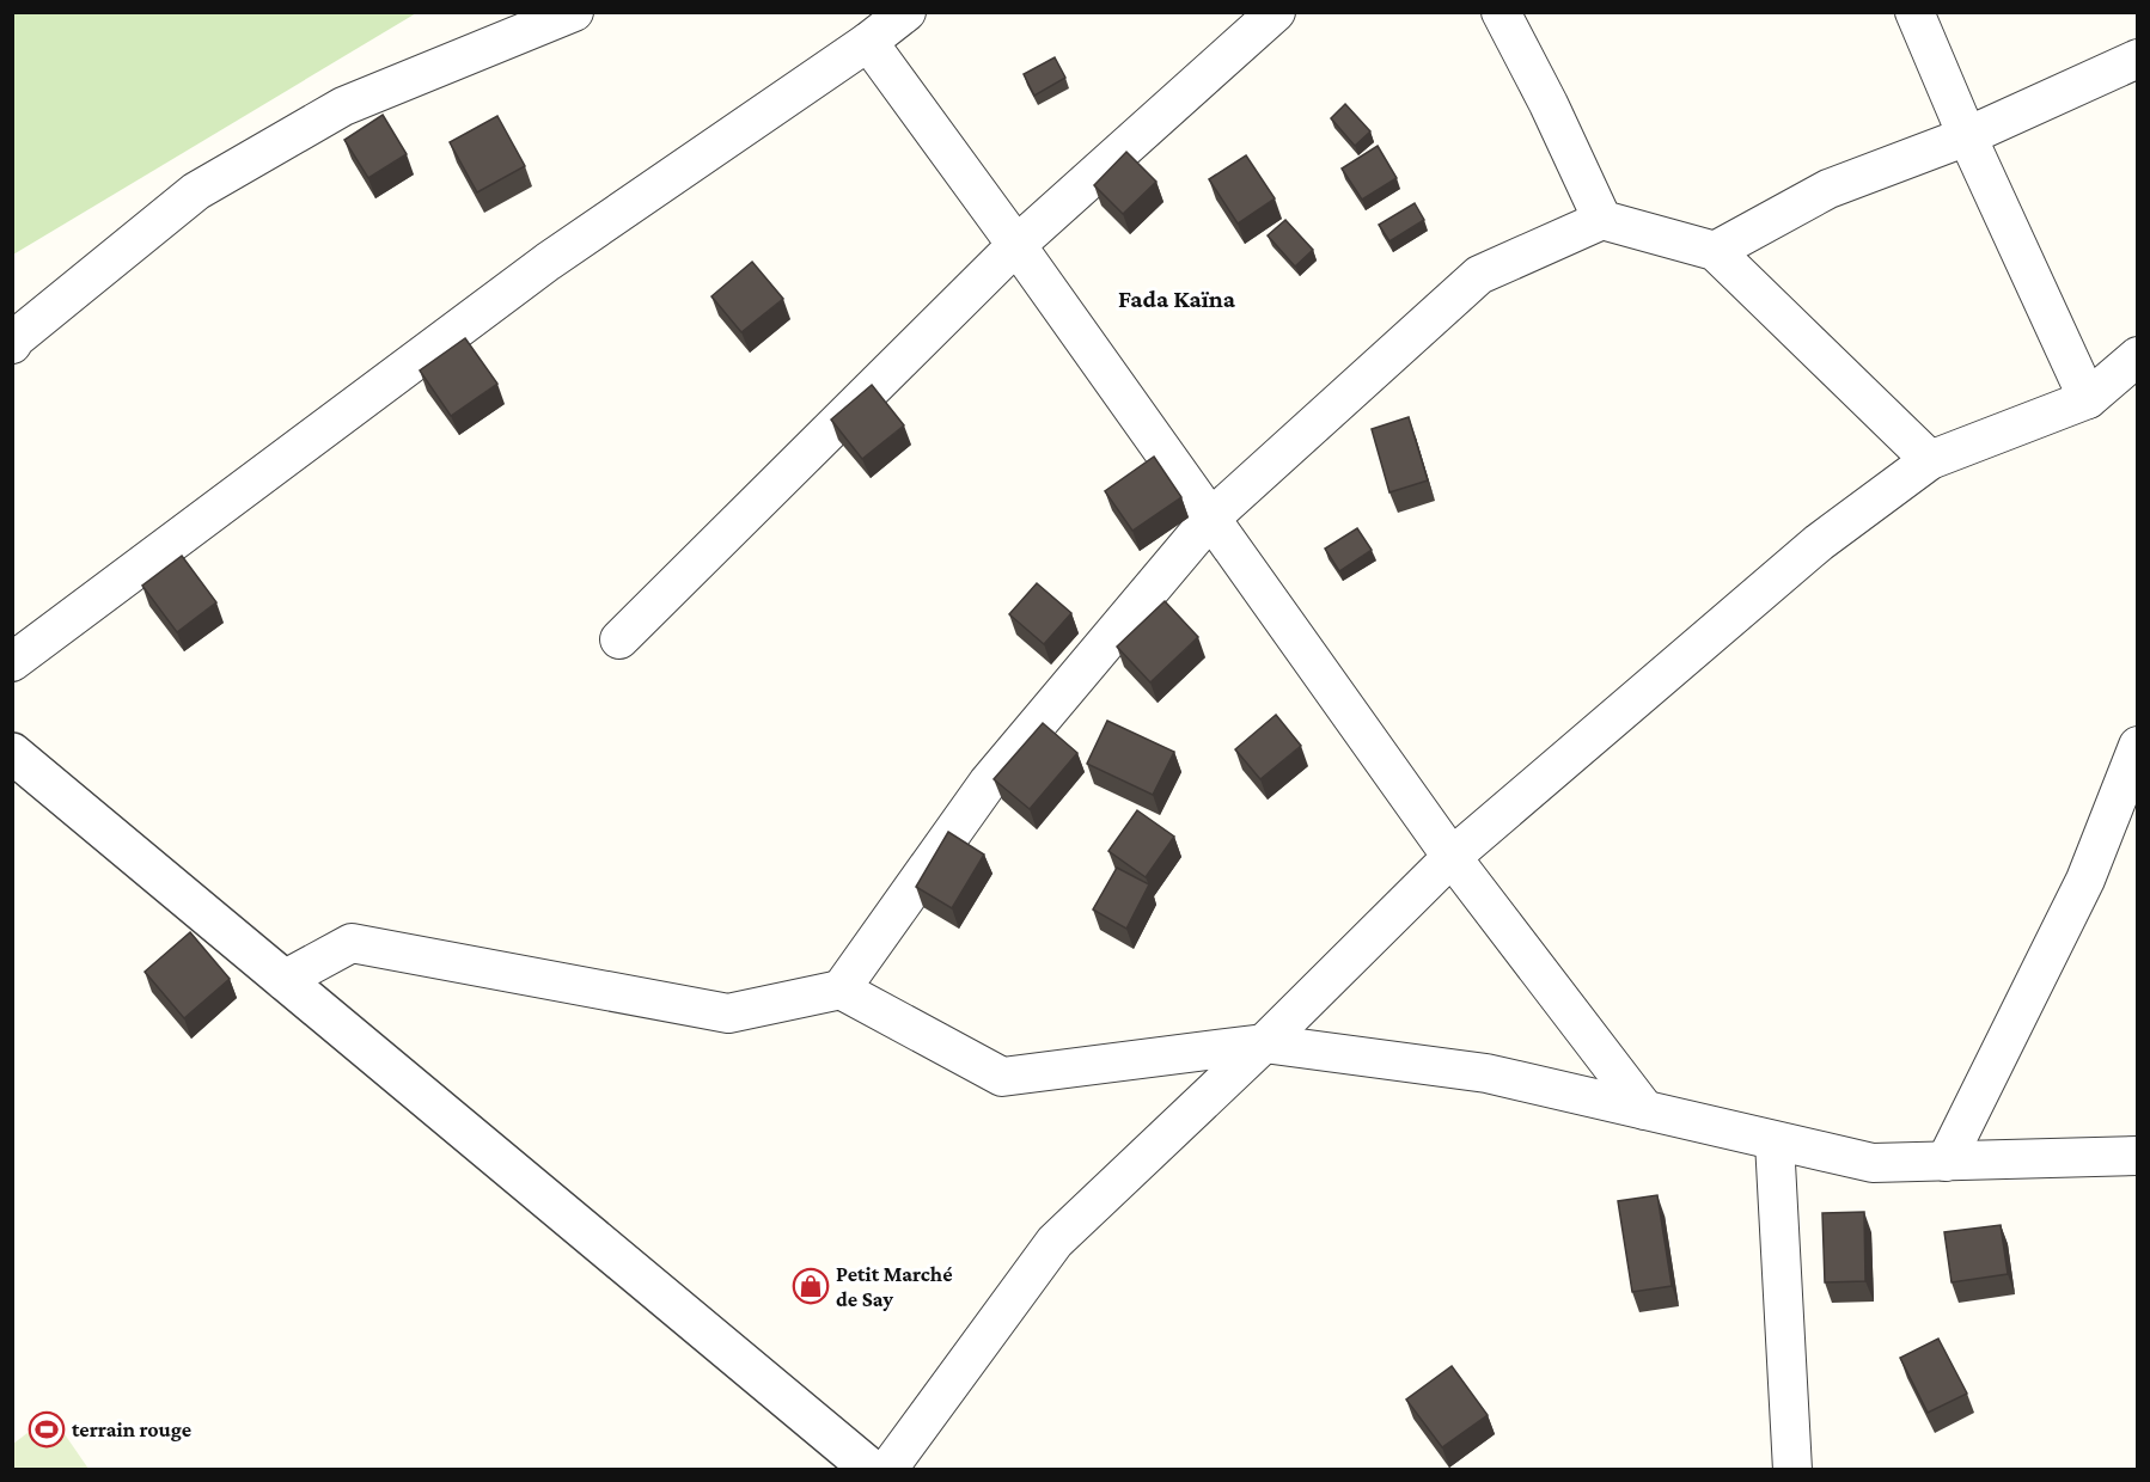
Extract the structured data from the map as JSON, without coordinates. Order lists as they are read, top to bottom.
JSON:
{
  "districts": ["Fada Kaïna"],
  "places": {
    "shop": ["Petit Marché de Say"],
    "sports": ["terrain rouge"]
  }
}
